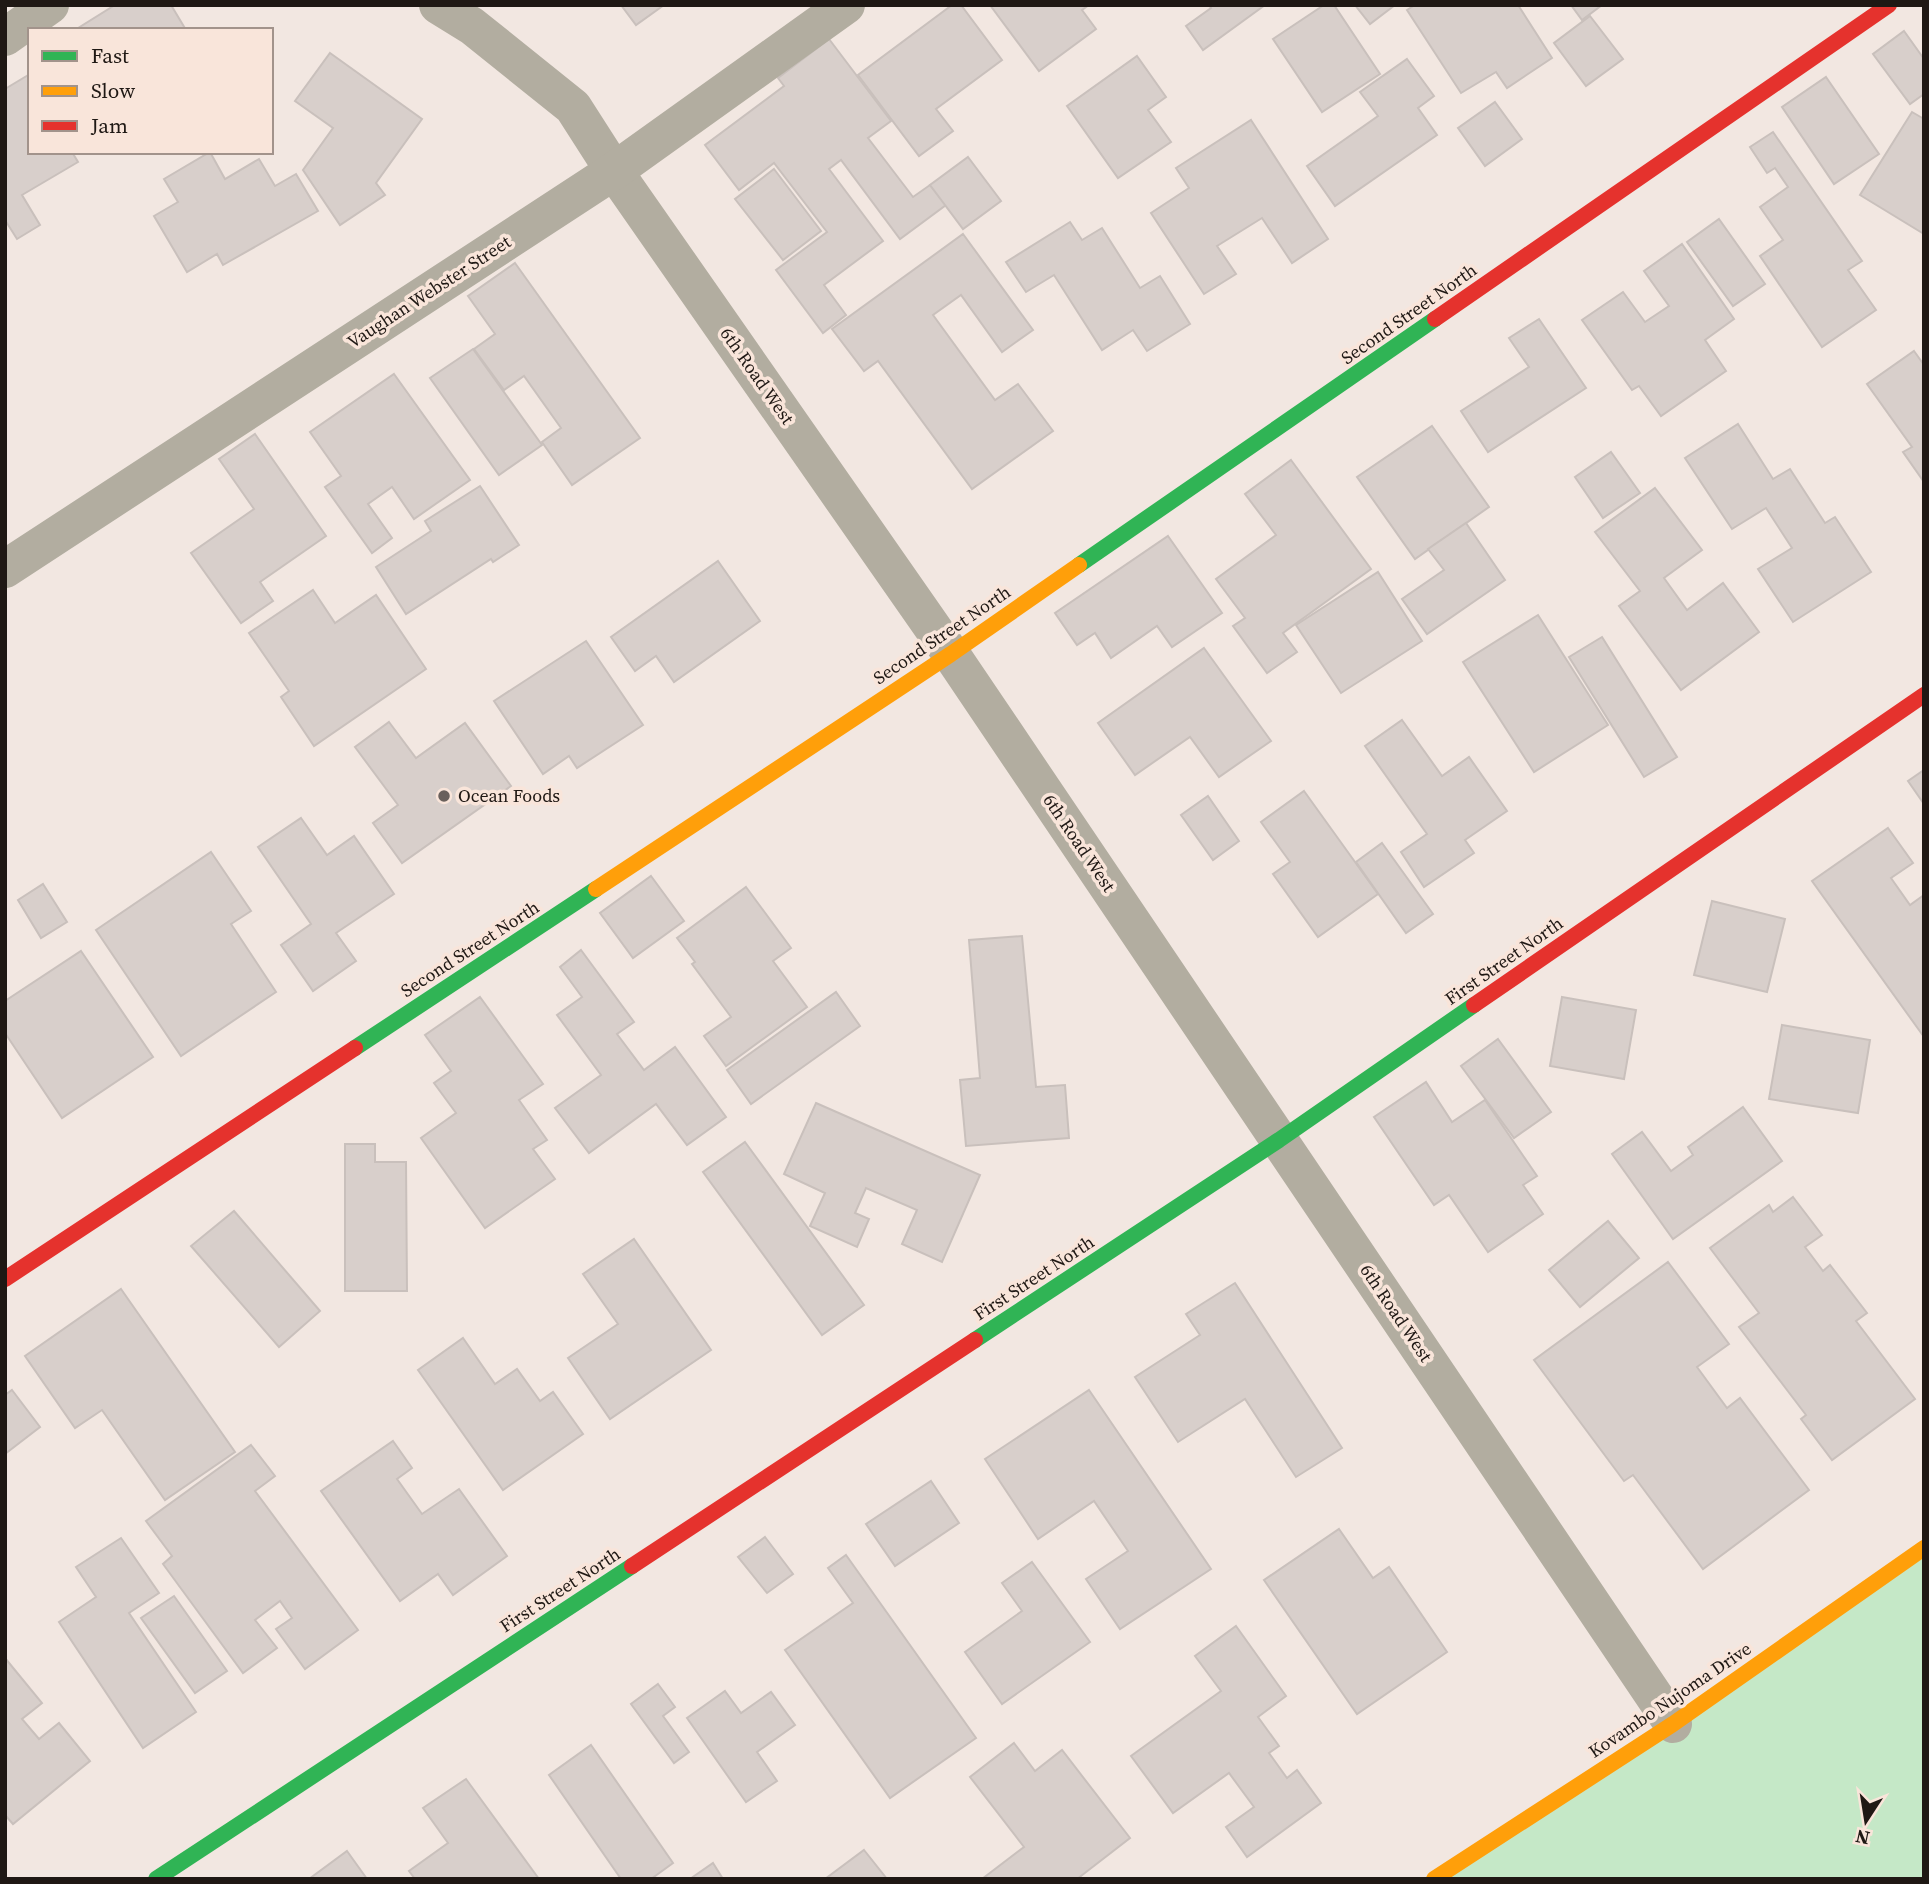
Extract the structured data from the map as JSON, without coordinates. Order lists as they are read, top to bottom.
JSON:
{
  "streets": {
    "street": [
      "Vaughan Webster Street",
      "Second Street North",
      "6th Road West",
      "First Street North",
      "Kovambo Nujoma Drive"
    ]
  },
  "crossings": [
    ["Vaughan Webster Street", "6th Road West"],
    ["Second Street North", "6th Road West"],
    ["6th Road West", "First Street North"],
    ["6th Road West", "Kovambo Nujoma Drive"]
  ],
  "places": ["Ocean Foods"],
  "legend": ["Fast", "Slow", "Jam"],
  "north": "bottom"
}
